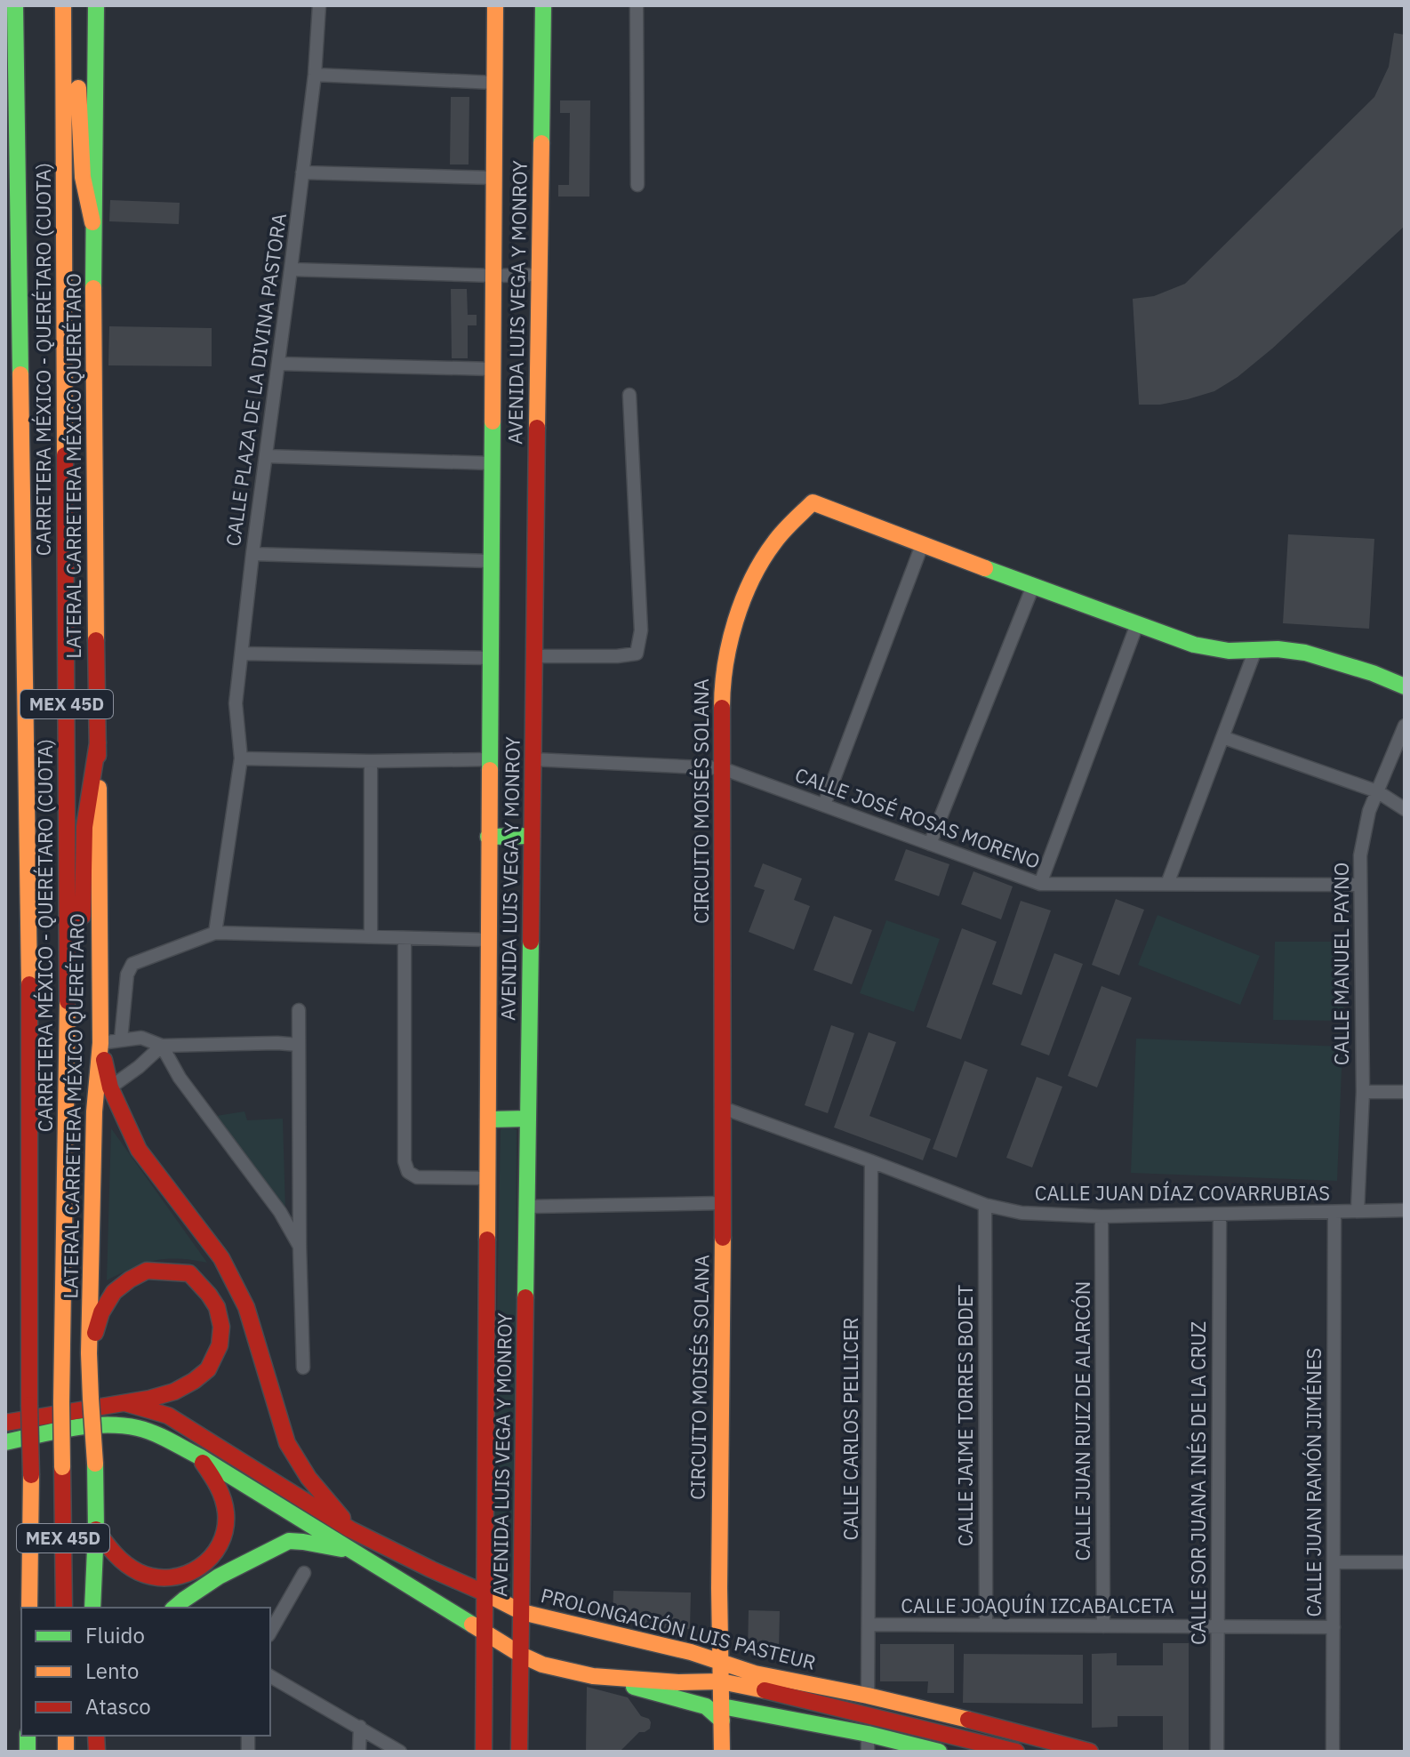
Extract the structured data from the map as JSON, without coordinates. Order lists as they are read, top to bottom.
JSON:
{
  "streets": {
    "main road": [
      "AVENIDA LUIS VEGA Y MONROY",
      "CARRETERA MÉXICO - QUERÉTARO (CUOTA)",
      "LATERAL CARRETERA MÉXICO QUERÉTARO",
      "MEX 45D",
      "CIRCUITO MOISÉS SOLANA",
      "PROLONGACIÓN LUIS PASTEUR"
    ],
    "street": [
      "CALLE PLAZA DE LA DIVINA PASTORA",
      "CALLE JOSÉ ROSAS MORENO",
      "CALLE MANUEL PAYNO",
      "CALLE JUAN DÍAZ COVARRUBIAS",
      "CALLE JAIME TORRES BODET",
      "CALLE JUAN RUIZ DE ALARCÓN",
      "CALLE CARLOS PELLICER",
      "CALLE JUAN RAMÓN JIMÉNES",
      "CALLE SOR JUANA INÉS DE LA CRUZ",
      "CALLE JOAQUÍN IZCABALCETA"
    ]
  },
  "crossings": [
    ["AVENIDA LUIS VEGA Y MONROY", "CALLE JOSÉ ROSAS MORENO"],
    ["AVENIDA LUIS VEGA Y MONROY", "PROLONGACIÓN LUIS PASTEUR"],
    ["CIRCUITO MOISÉS SOLANA", "CALLE JOSÉ ROSAS MORENO"],
    ["CIRCUITO MOISÉS SOLANA", "CALLE JUAN DÍAZ COVARRUBIAS"],
    ["CIRCUITO MOISÉS SOLANA", "PROLONGACIÓN LUIS PASTEUR"],
    ["CALLE JOSÉ ROSAS MORENO", "CALLE MANUEL PAYNO"],
    ["CALLE MANUEL PAYNO", "CALLE JUAN DÍAZ COVARRUBIAS"],
    ["CALLE JUAN DÍAZ COVARRUBIAS", "CALLE JAIME TORRES BODET"],
    ["CALLE JUAN DÍAZ COVARRUBIAS", "CALLE JUAN RUIZ DE ALARCÓN"],
    ["CALLE JUAN DÍAZ COVARRUBIAS", "CALLE CARLOS PELLICER"],
    ["CALLE JUAN DÍAZ COVARRUBIAS", "CALLE JUAN RAMÓN JIMÉNES"],
    ["CALLE JUAN DÍAZ COVARRUBIAS", "CALLE SOR JUANA INÉS DE LA CRUZ"],
    ["CALLE JAIME TORRES BODET", "CALLE JOAQUÍN IZCABALCETA"],
    ["CALLE JUAN RUIZ DE ALARCÓN", "CALLE JOAQUÍN IZCABALCETA"],
    ["CALLE CARLOS PELLICER", "CALLE JOAQUÍN IZCABALCETA"],
    ["CALLE CARLOS PELLICER", "PROLONGACIÓN LUIS PASTEUR"],
    ["CALLE JUAN RAMÓN JIMÉNES", "CALLE JOAQUÍN IZCABALCETA"],
    ["CALLE SOR JUANA INÉS DE LA CRUZ", "CALLE JOAQUÍN IZCABALCETA"]
  ],
  "legend": ["Fluido", "Lento", "Atasco"]
}
